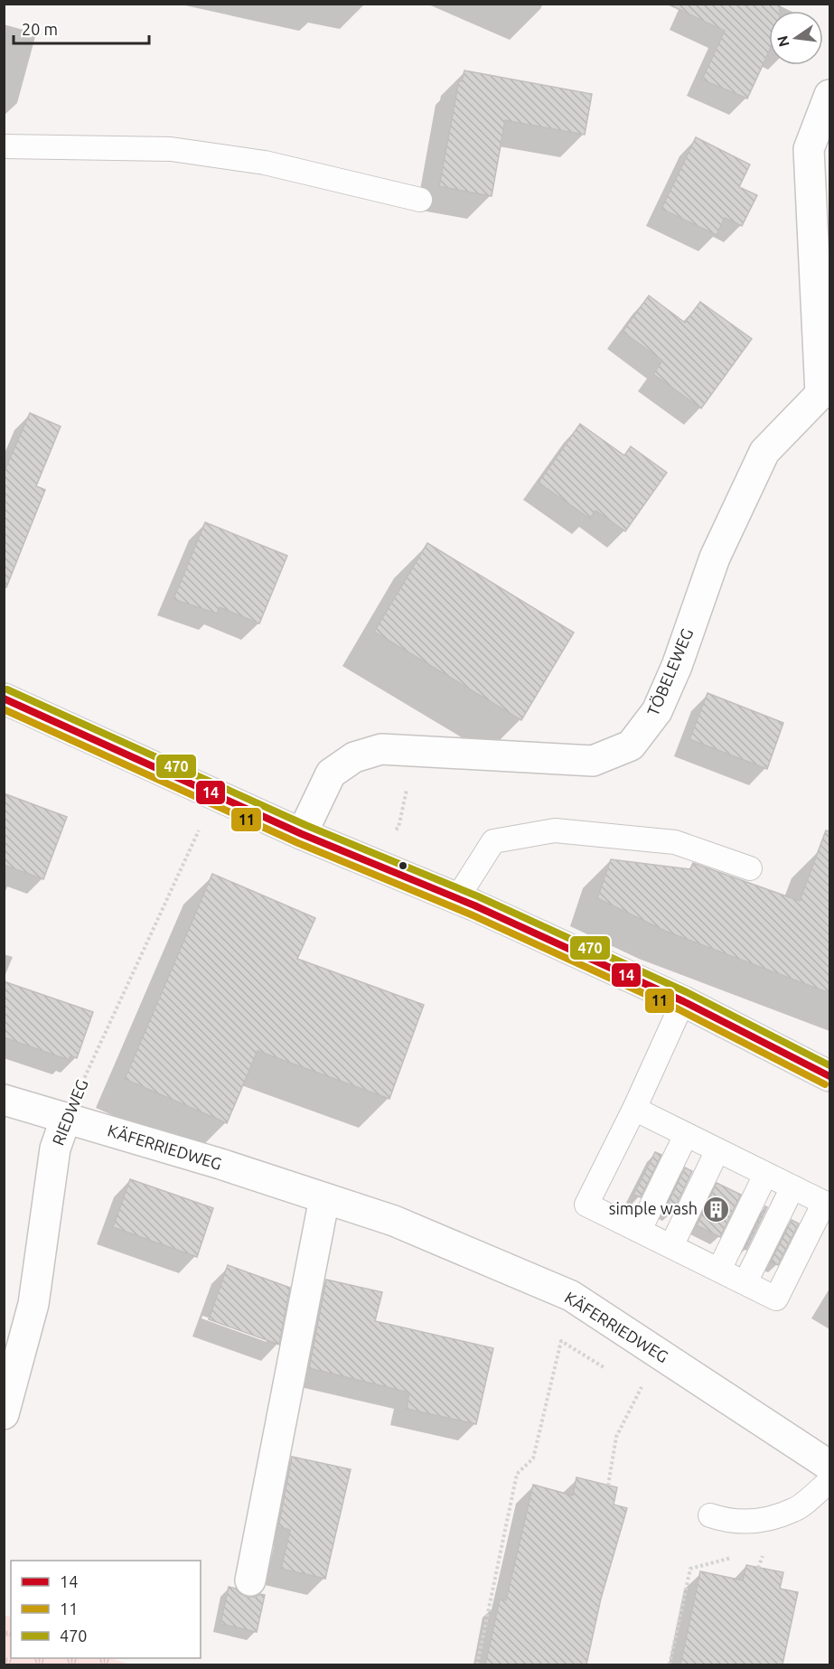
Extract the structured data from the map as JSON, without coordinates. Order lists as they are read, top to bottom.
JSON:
{
  "streets": {
    "street": ["TÖBELEWEG", "RIEDWEG", "KÄFERRIEDWEG"]
  },
  "crossings": [
    ["RIEDWEG", "KÄFERRIEDWEG"]
  ],
  "places": {
    "building": ["simple wash"]
  },
  "lines": ["transit line 470", "transit line 14", "transit line 11"],
  "legend": ["14", "11", "470"],
  "scale_bar": "20 m",
  "north": "left"
}
